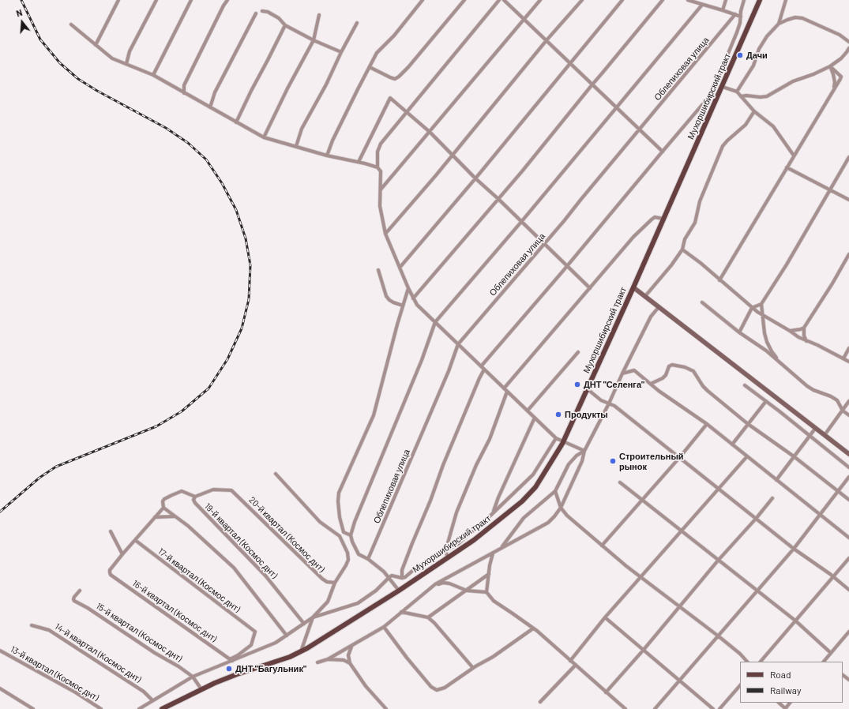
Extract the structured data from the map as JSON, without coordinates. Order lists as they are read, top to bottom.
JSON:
{
  "streets": {
    "main road": ["Мухоршибирский тракт"],
    "street": [
      "Облепиховая улица",
      "20-й квартал (Космос днт)",
      "19-й квартал (Космос днт)",
      "17-й квартал (Космос днт)",
      "16-й квартал (Космос днт)",
      "15-й квартал (Космос днт)",
      "14-й квартал (Космос днт)",
      "13-й квартал (Космос днт)"
    ]
  },
  "crossings": [
    ["Мухоршибирский тракт", "15-й квартал (Космос днт)"],
    ["20-й квартал (Космос днт)", "19-й квартал (Космос днт)"],
    ["17-й квартал (Космос днт)", "16-й квартал (Космос днт)"]
  ],
  "places": [
    "Дачи",
    "ДНТ \"Селенга\"",
    "Продукты",
    "Строительный рынок",
    "ДНТ \"Багульник\""
  ],
  "legend": ["Road", "Railway"],
  "north": "top"
}
